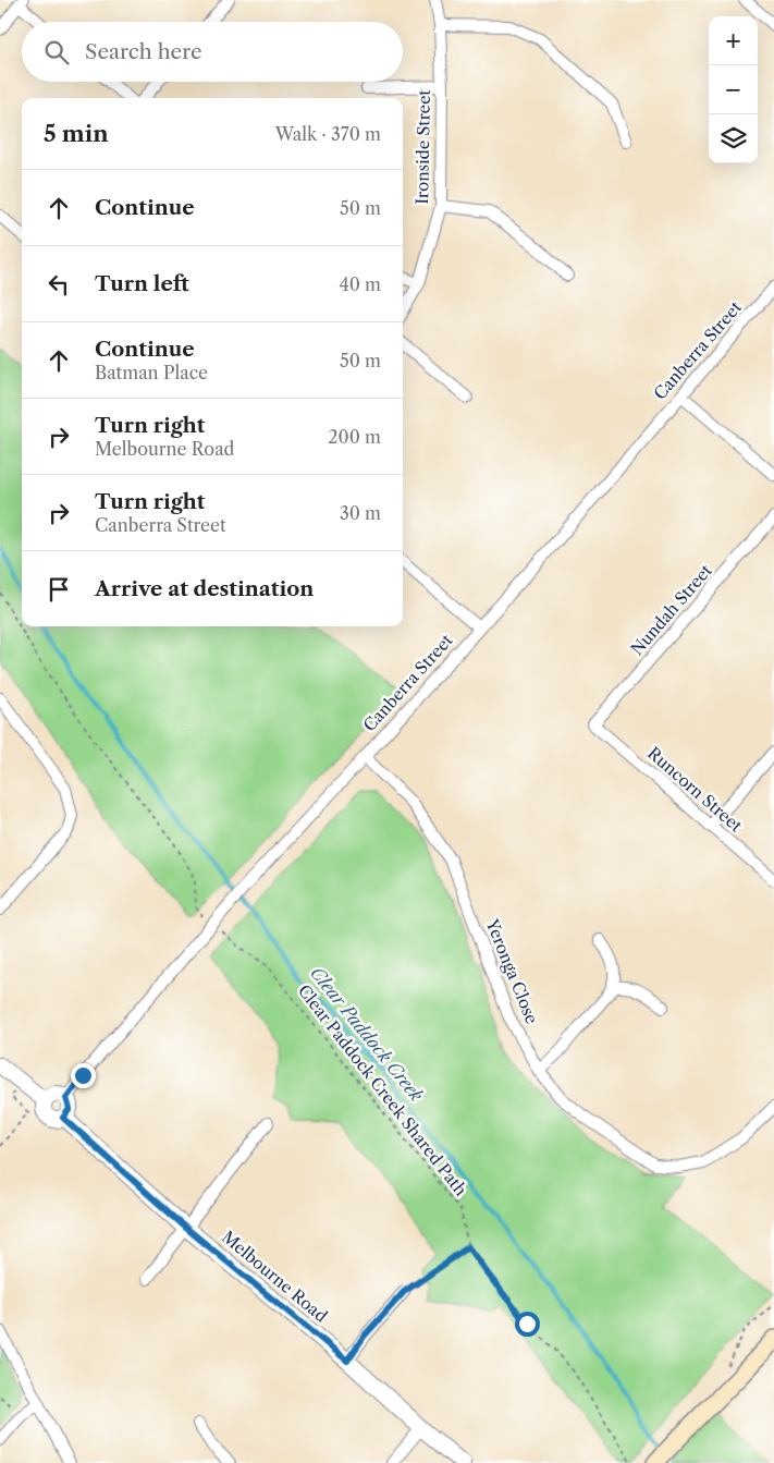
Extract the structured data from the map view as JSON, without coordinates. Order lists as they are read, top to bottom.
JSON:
{
  "streets": {
    "street": [
      "Ironside Street",
      "Canberra Street",
      "Nundah Street",
      "Runcorn Street",
      "Yeronga Close",
      "Melbourne Road"
    ],
    "path": ["Clear Paddock Creek Shared Path"]
  },
  "crossings": [
    ["Canberra Street", "Yeronga Close"],
    ["Canberra Street", "Melbourne Road"],
    ["Nundah Street", "Runcorn Street"]
  ],
  "water": ["Clear Paddock Creek"],
  "page": {
    "map_buttons": ["+", "−"],
    "search": "Search here",
    "heading": ["5 min", "Walk · 370 m"],
    "list": [
      ["Continue", "50 m"],
      ["Turn left", "40 m"],
      ["Continue", "Batman Place", "50 m"],
      ["Turn right", "Melbourne Road", "200 m"],
      ["Turn right", "Canberra Street", "30 m"],
      "Arrive at destination"
    ]
  }
}
